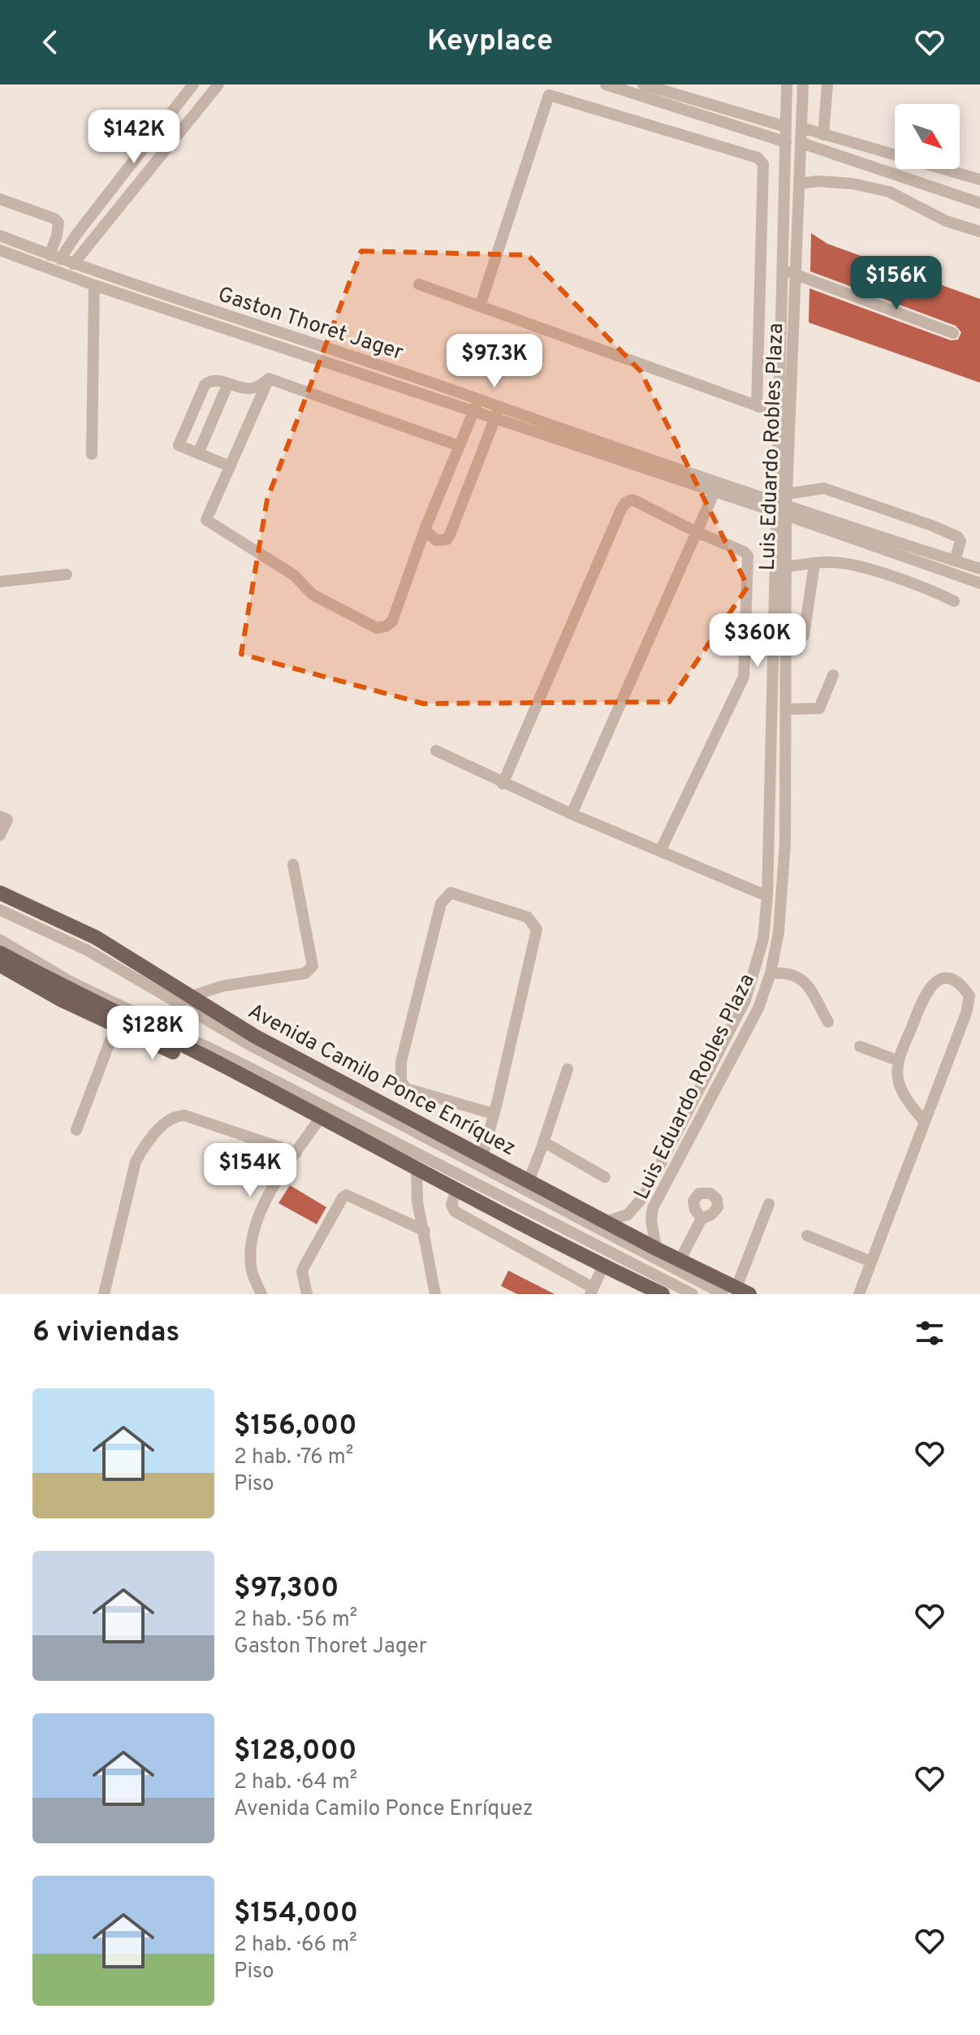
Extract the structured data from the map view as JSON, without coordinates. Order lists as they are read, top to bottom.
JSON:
{
  "streets": {
    "main road": ["Avenida Camilo Ponce Enríquez"],
    "street": ["Gaston Thoret Jager", "Luis Eduardo Robles Plaza"]
  },
  "crossings": [
    ["Gaston Thoret Jager", "Luis Eduardo Robles Plaza"],
    ["Luis Eduardo Robles Plaza", "Avenida Camilo Ponce Enríquez"]
  ],
  "north": "bottom right",
  "page": {
    "header": "Keyplace",
    "price": [
      "$142K",
      "$156K",
      "$97.3K",
      "$360K",
      "$128K",
      "$154K"
    ],
    "heading": "6 viviendas",
    "list": [
      {
        "name": "$156,000",
        "note": "2 hab. · 76 m² · Piso"
      },
      {
        "name": "$97,300",
        "note": "2 hab. · 56 m² · Gaston Thoret Jager"
      },
      {
        "name": "$128,000",
        "note": "2 hab. · 64 m² · Avenida Camilo Ponce Enríquez"
      },
      {
        "name": "$154,000",
        "note": "2 hab. · 66 m² · Piso"
      }
    ]
  }
}
